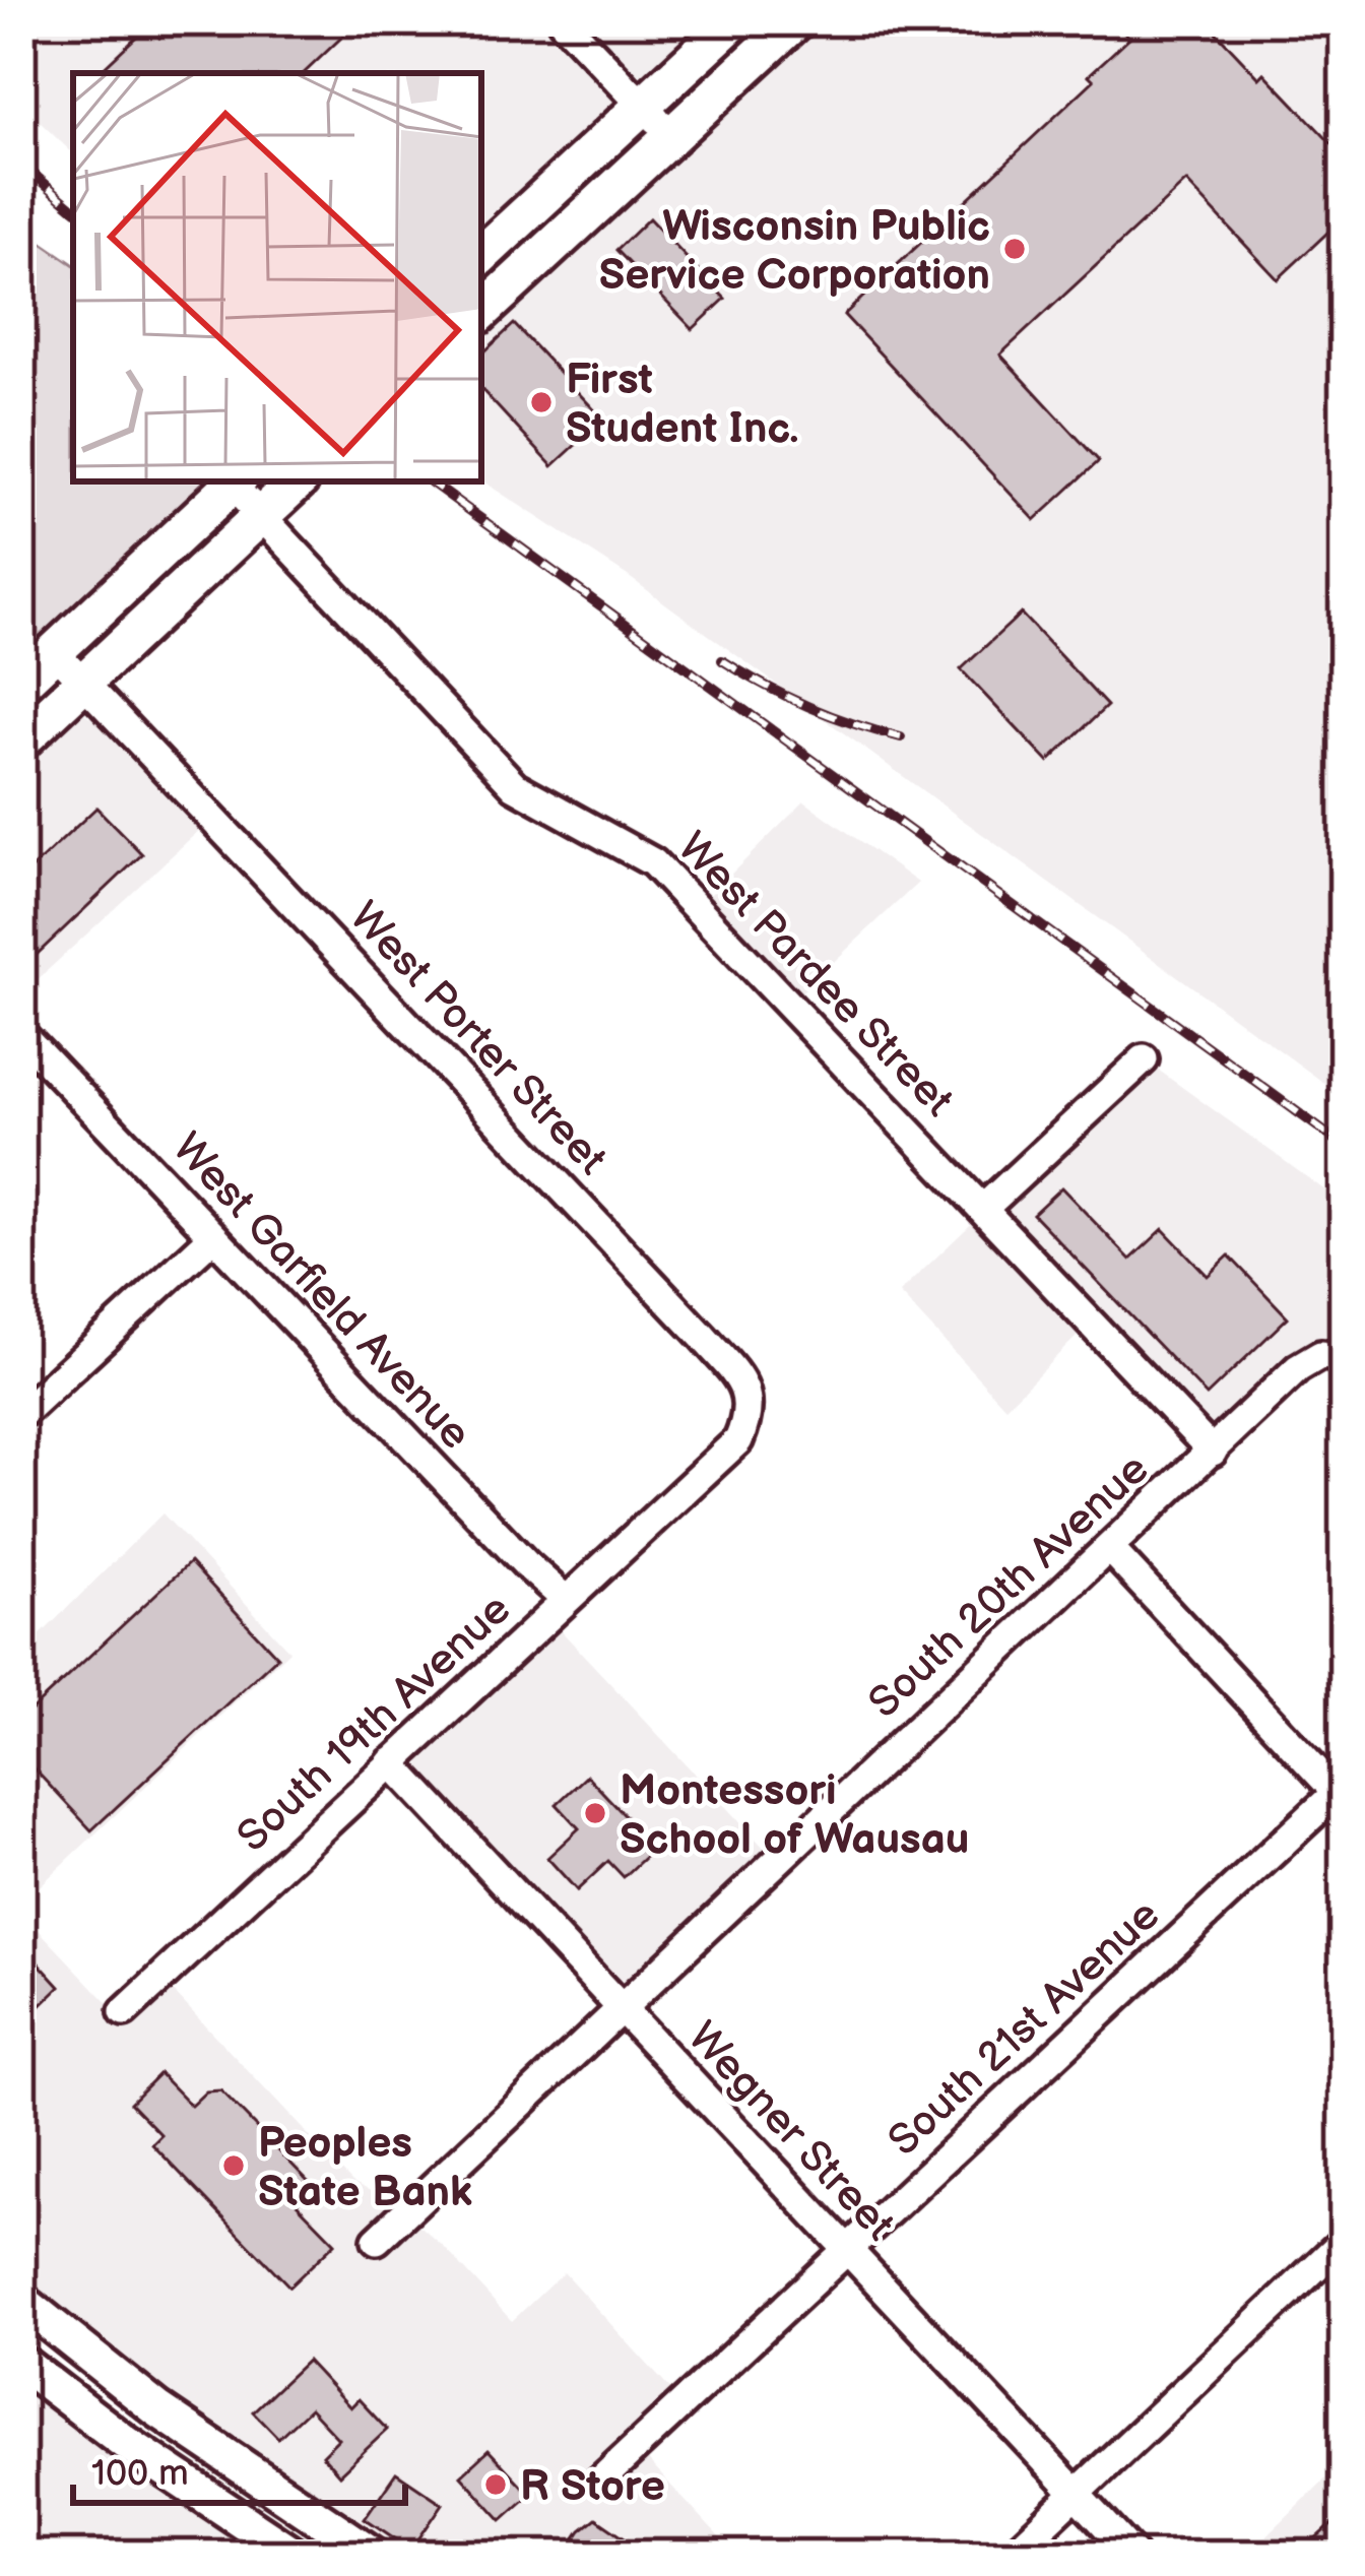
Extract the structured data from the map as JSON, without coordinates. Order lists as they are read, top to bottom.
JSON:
{
  "streets": {
    "street": [
      "West Pardee Street",
      "West Porter Street",
      "West Garfield Avenue",
      "South 20th Avenue",
      "South 19th Avenue",
      "South 21st Avenue",
      "Wegner Street"
    ]
  },
  "crossings": [
    ["West Pardee Street", "South 20th Avenue"],
    ["West Porter Street", "South 19th Avenue"],
    ["West Garfield Avenue", "South 19th Avenue"],
    ["South 20th Avenue", "Wegner Street"],
    ["South 19th Avenue", "Wegner Street"],
    ["South 21st Avenue", "Wegner Street"]
  ],
  "places": [
    "Wisconsin Public Service Corporation",
    "First Student Inc.",
    "Montessori School of Wausau",
    "Peoples State Bank",
    "R Store"
  ],
  "scale_bar": "100 m"
}
